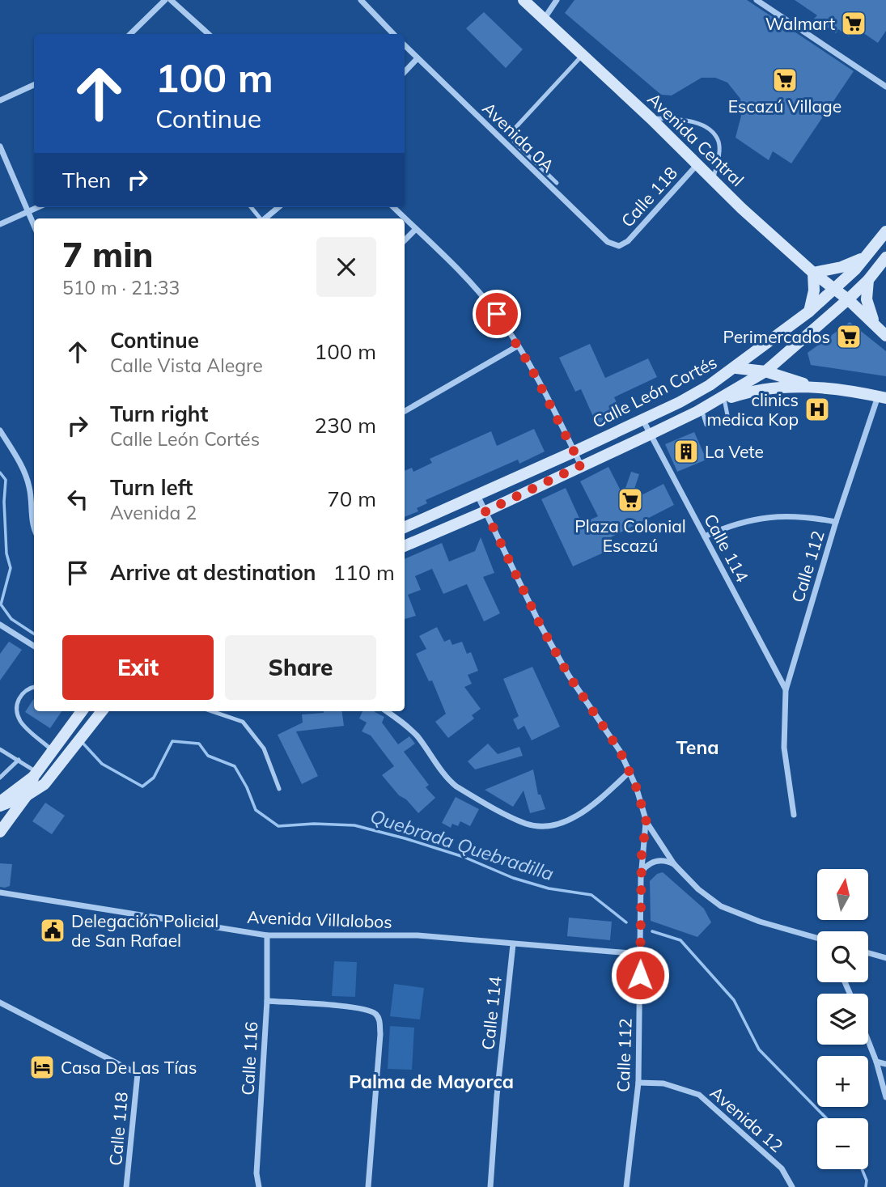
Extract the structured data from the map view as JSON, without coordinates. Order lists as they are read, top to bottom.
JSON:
{
  "streets": {
    "main road": ["Avenida Central", "Calle León Cortés"],
    "street": [
      "Avenida 0A",
      "Calle 118",
      "Calle 114",
      "Calle 112",
      "Avenida Villalobos",
      "Calle 116",
      "Avenida 12"
    ]
  },
  "crossings": [
    ["Avenida 0A", "Calle 118"],
    ["Avenida Central", "Calle 118"],
    ["Avenida Central", "Calle León Cortés"],
    ["Calle León Cortés", "Calle 114"],
    ["Calle 114", "Calle 112"],
    ["Calle 114", "Avenida Villalobos"],
    ["Calle 112", "Avenida Villalobos"],
    ["Calle 112", "Avenida 12"],
    ["Avenida Villalobos", "Calle 116"]
  ],
  "districts": ["Tena", "Palma de Mayorca"],
  "water": ["Quebrada Quebradilla"],
  "places": {
    "supermarket": [
      "Walmart",
      "Escazú Village",
      "Perimercados",
      "Plaza Colonial Escazú"
    ],
    "hospital": ["clinics medica Kop"],
    "building": ["La Vete"],
    "public building": ["Delegación Policial de San Rafael"],
    "hotel": ["Casa De Las Tías"]
  },
  "north": "top",
  "page": {
    "turn": ["100 m", "Continue"],
    "then": "Then",
    "heading": ["7 min", "510 m · 21:33"],
    "list": [
      {
        "name": "Continue",
        "note": "Calle Vista Alegre",
        "value": "100 m"
      },
      {
        "name": "Turn right",
        "note": "Calle León Cortés",
        "value": "230 m"
      },
      {
        "name": "Turn left",
        "note": "Avenida 2",
        "value": "70 m"
      },
      {
        "name": "Arrive at destination",
        "value": "110 m"
      }
    ],
    "buttons": ["Exit", "Share"],
    "map_buttons": ["+", "−"]
  }
}
